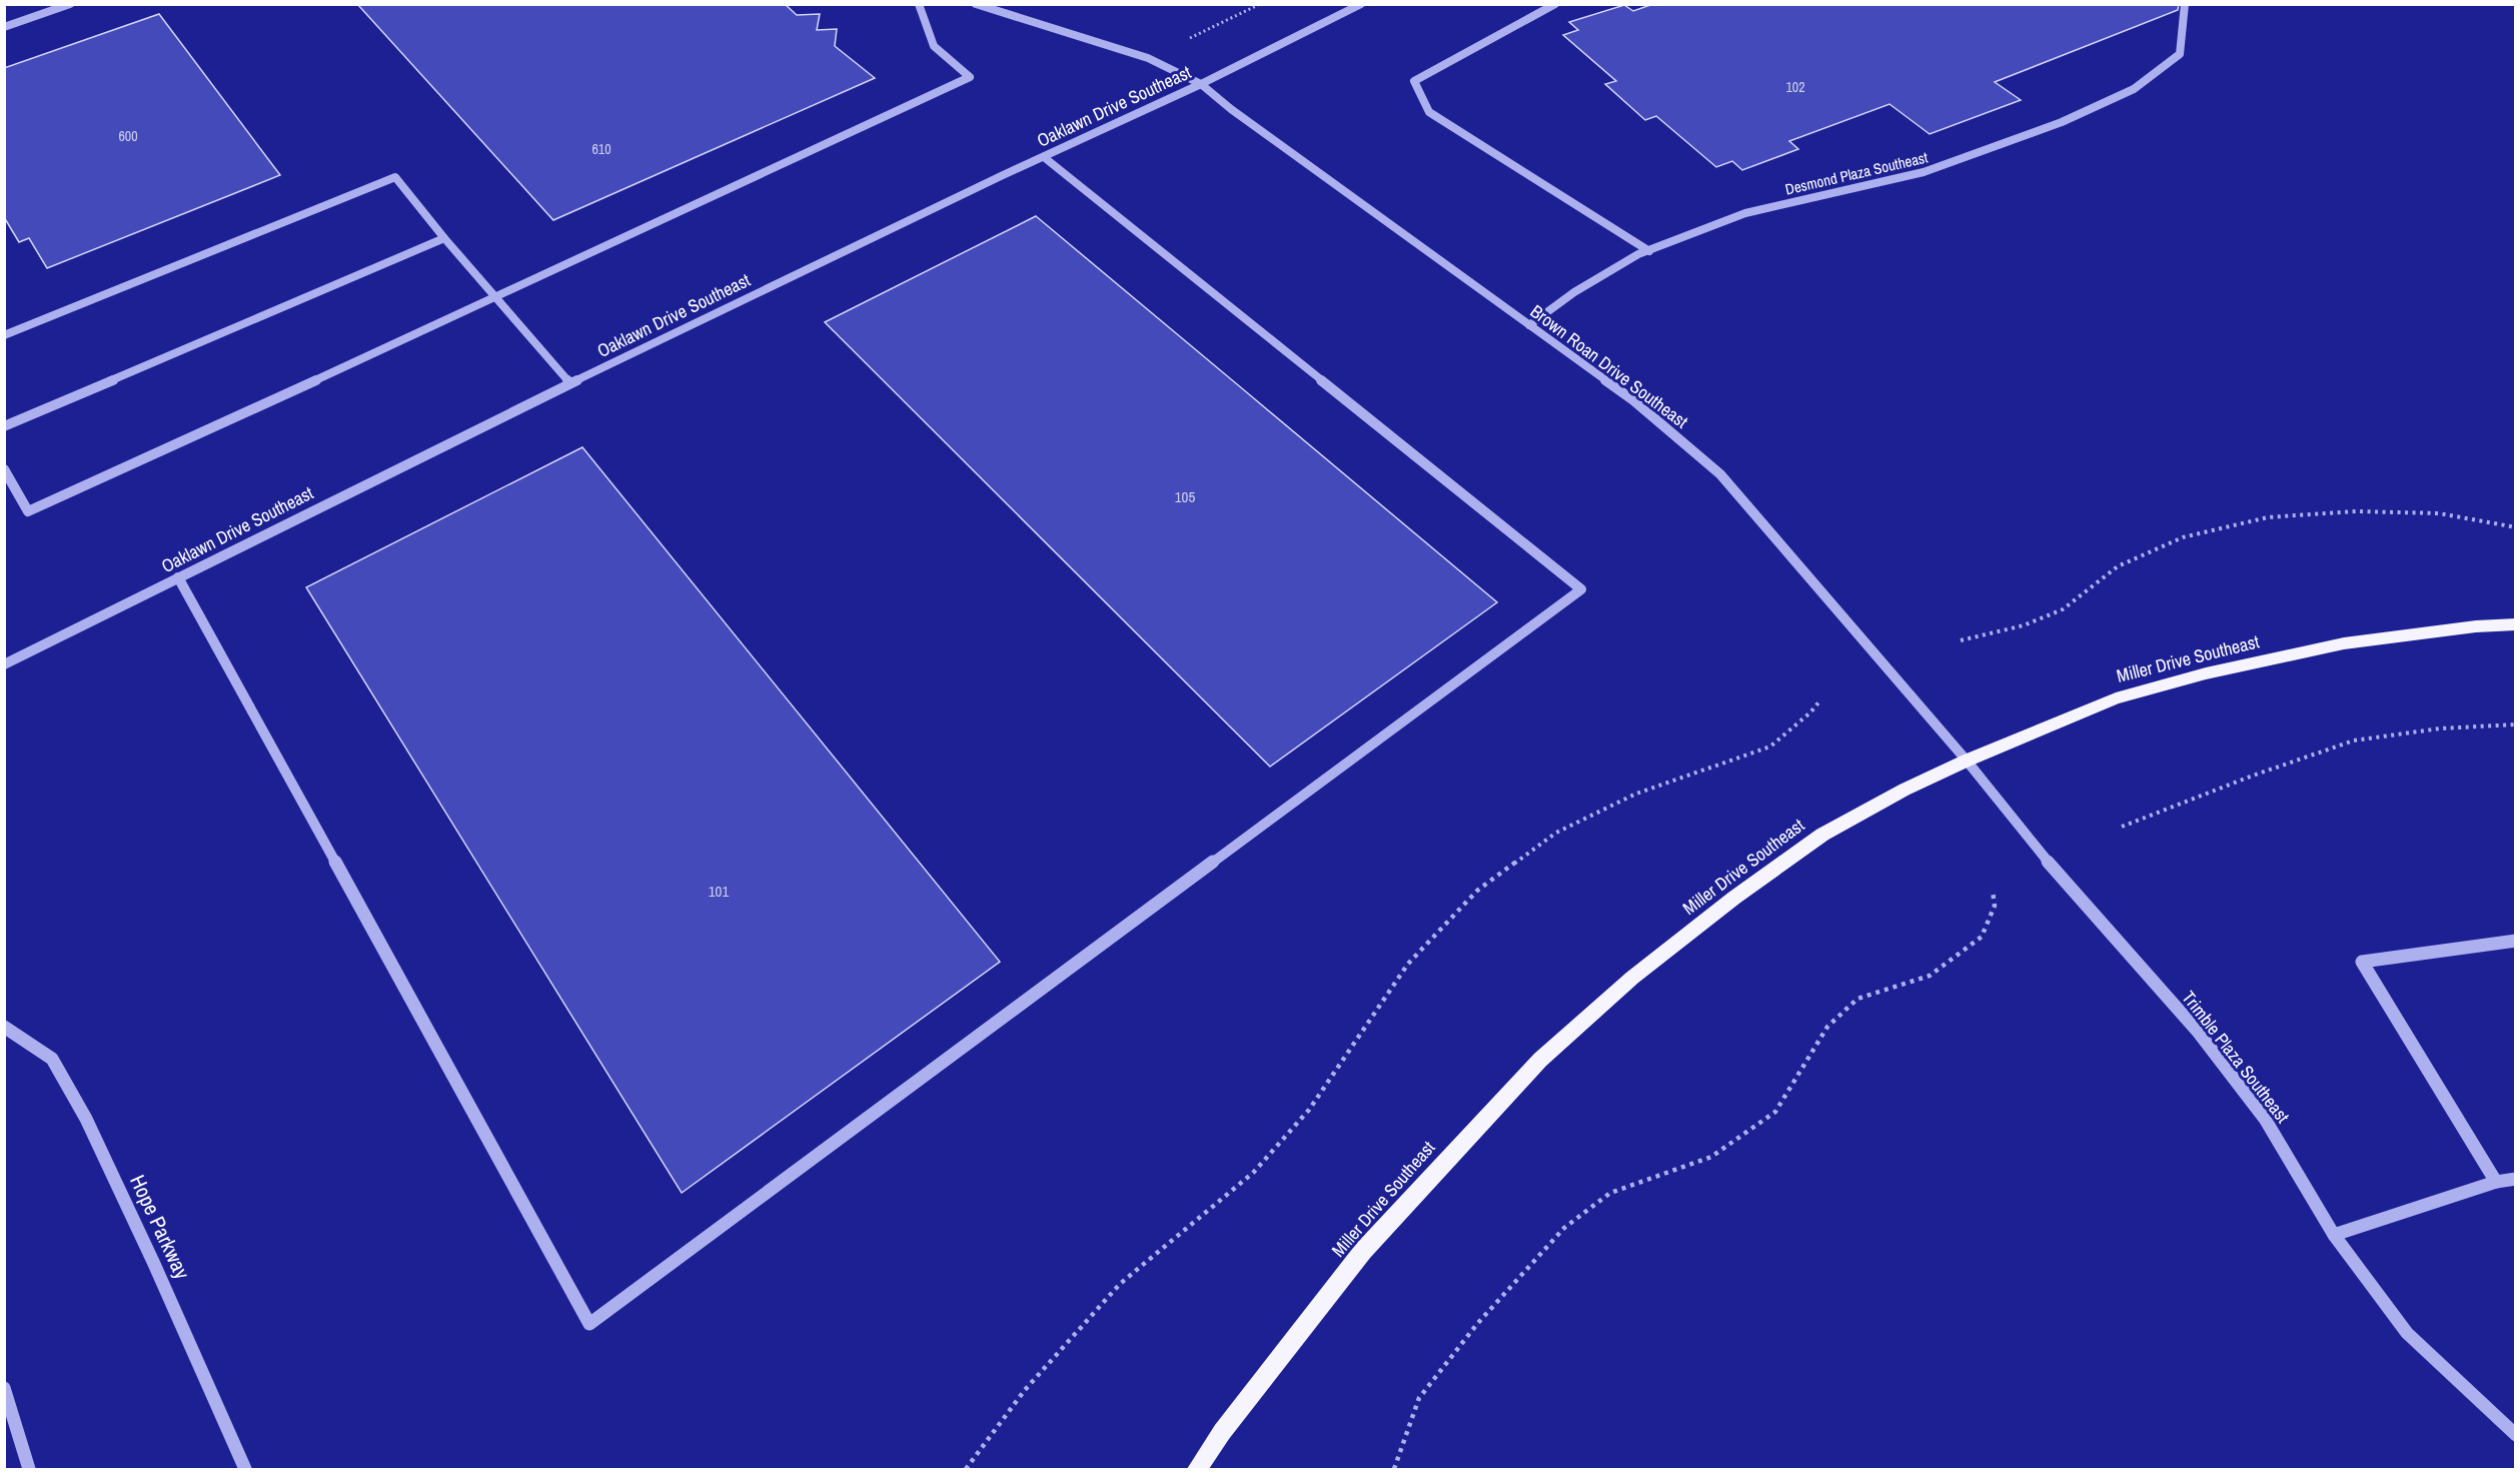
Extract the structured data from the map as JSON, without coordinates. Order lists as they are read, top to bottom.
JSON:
{
  "streets": {
    "main road": ["Miller Drive Southeast"],
    "street": [
      "Oaklawn Drive Southeast",
      "Desmond Plaza Southeast",
      "Brown Roan Drive Southeast",
      "Trimble Plaza Southeast",
      "Hope Parkway"
    ]
  },
  "crossings": [
    ["Oaklawn Drive Southeast", "Brown Roan Drive Southeast"],
    ["Desmond Plaza Southeast", "Brown Roan Drive Southeast"],
    ["Brown Roan Drive Southeast", "Miller Drive Southeast"],
    ["Brown Roan Drive Southeast", "Trimble Plaza Southeast"],
    ["Miller Drive Southeast", "Trimble Plaza Southeast"]
  ],
  "house_numbers": [
    "102",
    "600",
    "610",
    "105",
    "101"
  ]
}
